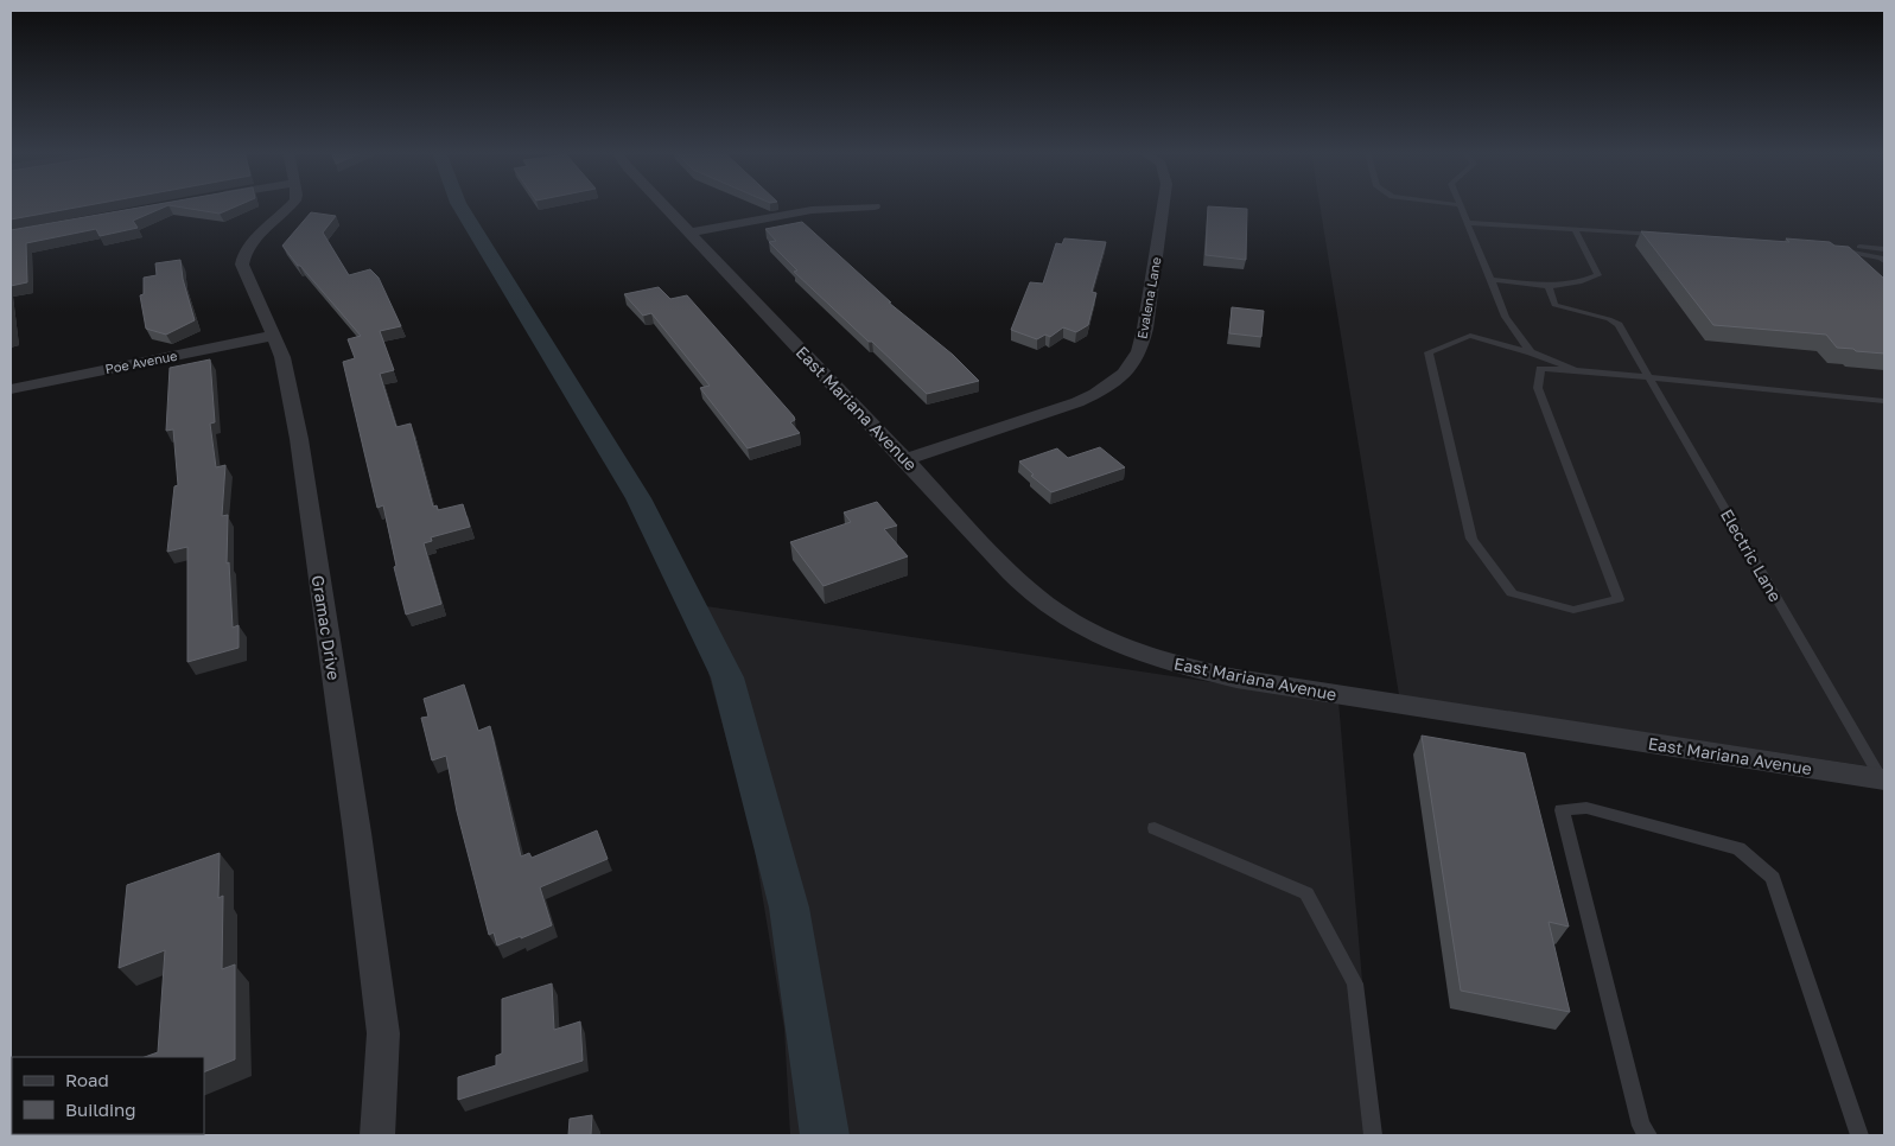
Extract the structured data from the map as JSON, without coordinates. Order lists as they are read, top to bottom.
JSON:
{
  "streets": {
    "street": [
      "Evalena Lane",
      "Poe Avenue",
      "East Mariana Avenue",
      "Gramac Drive"
    ],
    "lane": ["Electric Lane"]
  },
  "crossings": [
    ["Evalena Lane", "East Mariana Avenue"],
    ["Poe Avenue", "Gramac Drive"],
    ["East Mariana Avenue", "Electric Lane"]
  ],
  "legend": ["Road", "Building"]
}
